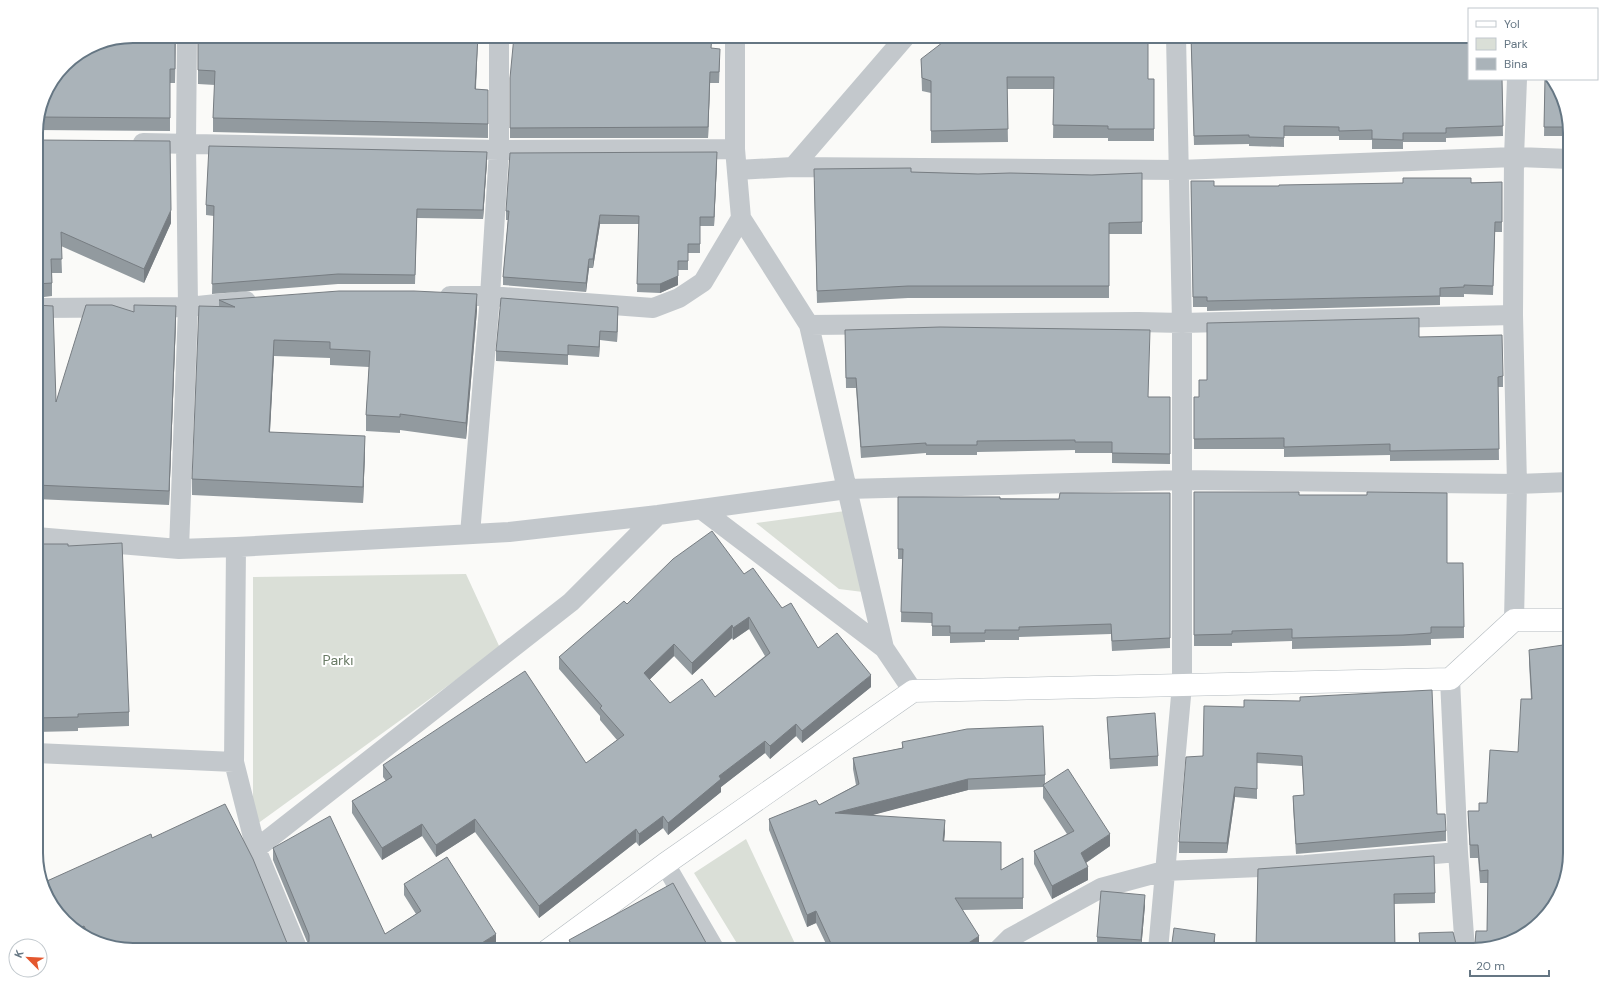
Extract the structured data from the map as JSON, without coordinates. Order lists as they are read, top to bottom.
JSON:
{
  "parks": ["Parkı"],
  "legend": ["Yol", "Park", "Bina"],
  "scale_bar": "20 m",
  "north": "top left"
}
